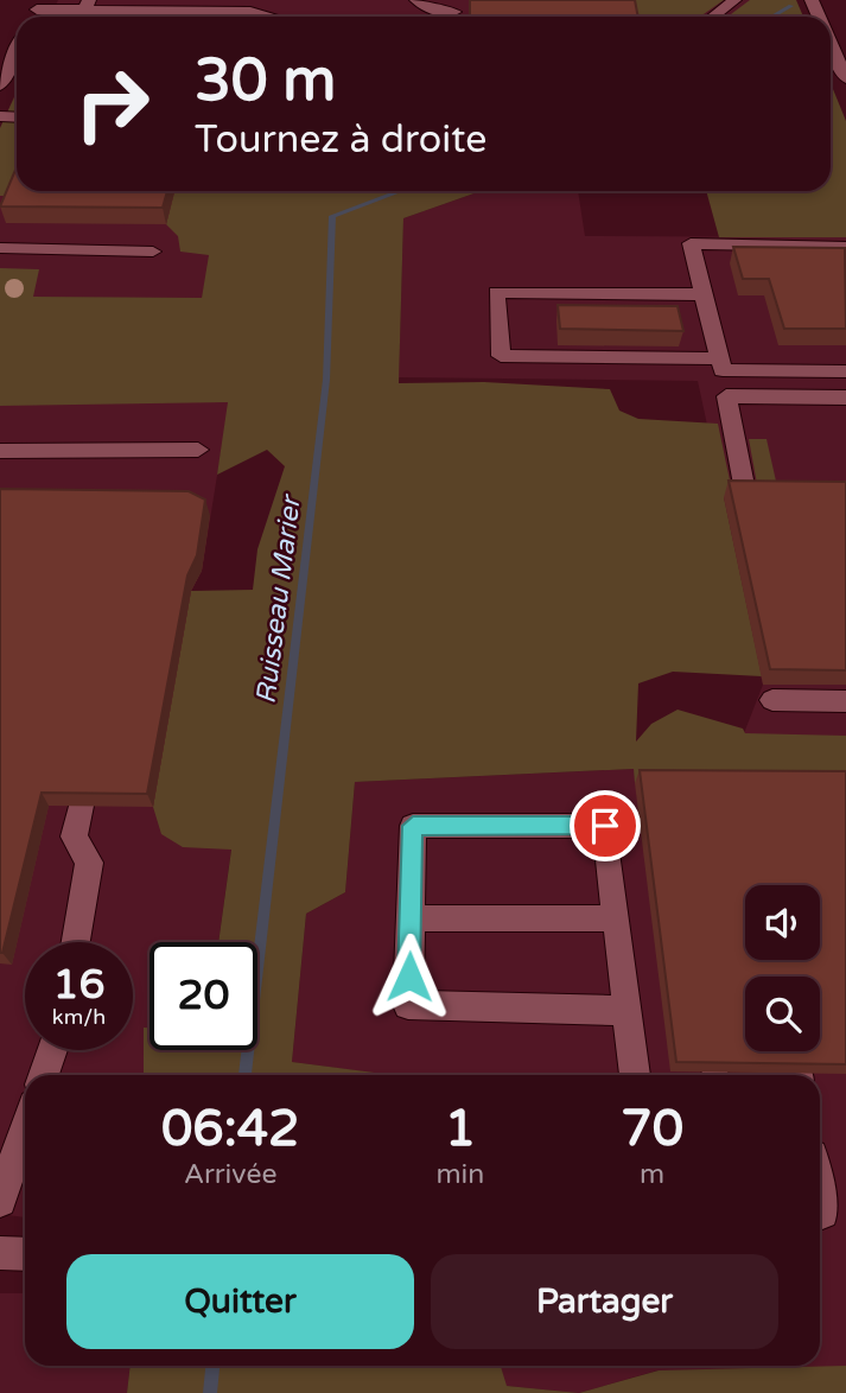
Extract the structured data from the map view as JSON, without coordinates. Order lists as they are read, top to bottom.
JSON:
{
  "water": ["Ruisseau Marier"],
  "page": {
    "turn": ["30 m", "Tournez à droite"],
    "speed": "16 km/h",
    "limit": "20",
    "eta": [
      "06:42",
      "Arrivée",
      "1",
      "min",
      "70",
      "m"
    ],
    "buttons": ["Quitter", "Partager"]
  }
}
